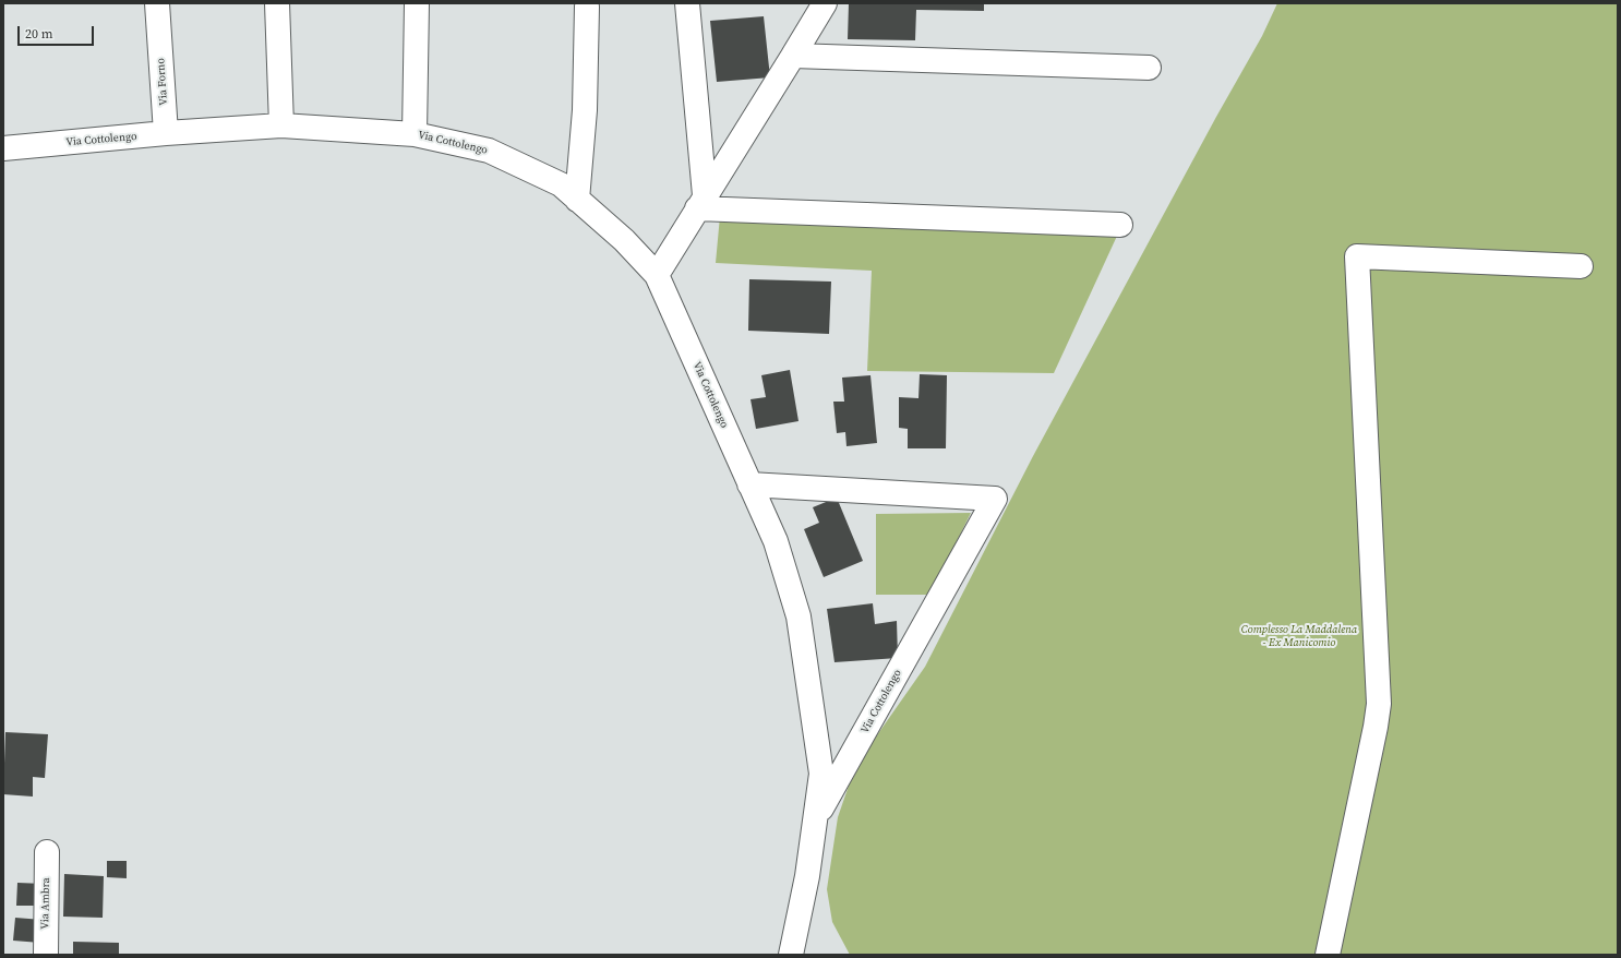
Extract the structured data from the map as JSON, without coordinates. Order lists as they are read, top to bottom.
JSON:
{
  "streets": {
    "street": ["Via Forno", "Via Cottolengo", "Via Ambra"]
  },
  "crossings": [
    ["Via Forno", "Via Cottolengo"]
  ],
  "parks": ["Complesso La Maddalena - Ex Manicomio"],
  "scale_bar": "20 m"
}
